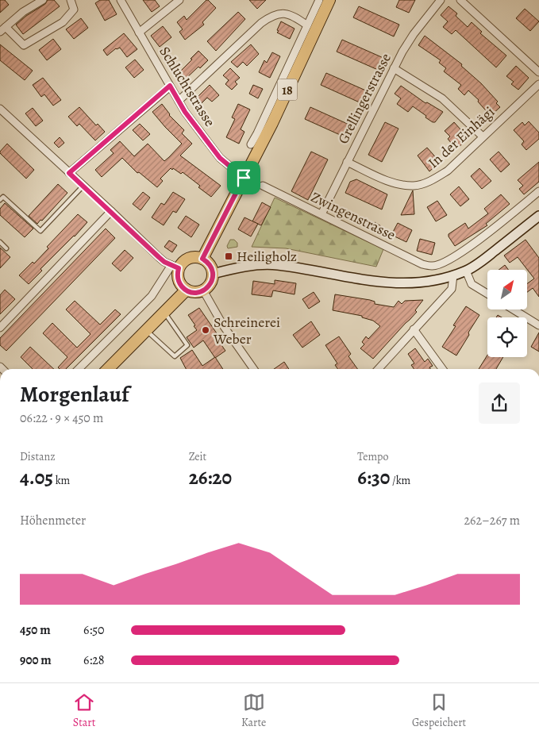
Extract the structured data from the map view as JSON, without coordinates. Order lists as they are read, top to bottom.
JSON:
{
  "streets": {
    "main road": ["18"],
    "street": [
      "Schluchtstrasse",
      "Grellingerstrasse",
      "In der Einhägi",
      "Zwingenstrasse"
    ]
  },
  "crossings": [
    ["Schluchtstrasse", "18"],
    ["Grellingerstrasse", "In der Einhägi"],
    ["Grellingerstrasse", "Zwingenstrasse"]
  ],
  "places": {
    "transit": ["Heiligholz"],
    "other": ["Schreinerei Weber"]
  },
  "north": "top right",
  "page": {
    "heading": ["Morgenlauf", "06:22 · 9 × 450 m"],
    "stats": [
      ["Distanz", "4.05 km"],
      ["Zeit", "26:20"],
      ["Tempo", "6:30 /km"]
    ],
    "chart": ["Höhenmeter", "262–267 m"],
    "list": [
      {
        "name": "450 m",
        "note": "6:50"
      },
      {
        "name": "900 m",
        "note": "6:28"
      }
    ],
    "tabs": ["Start", "Karte", "Gespeichert"]
  }
}
